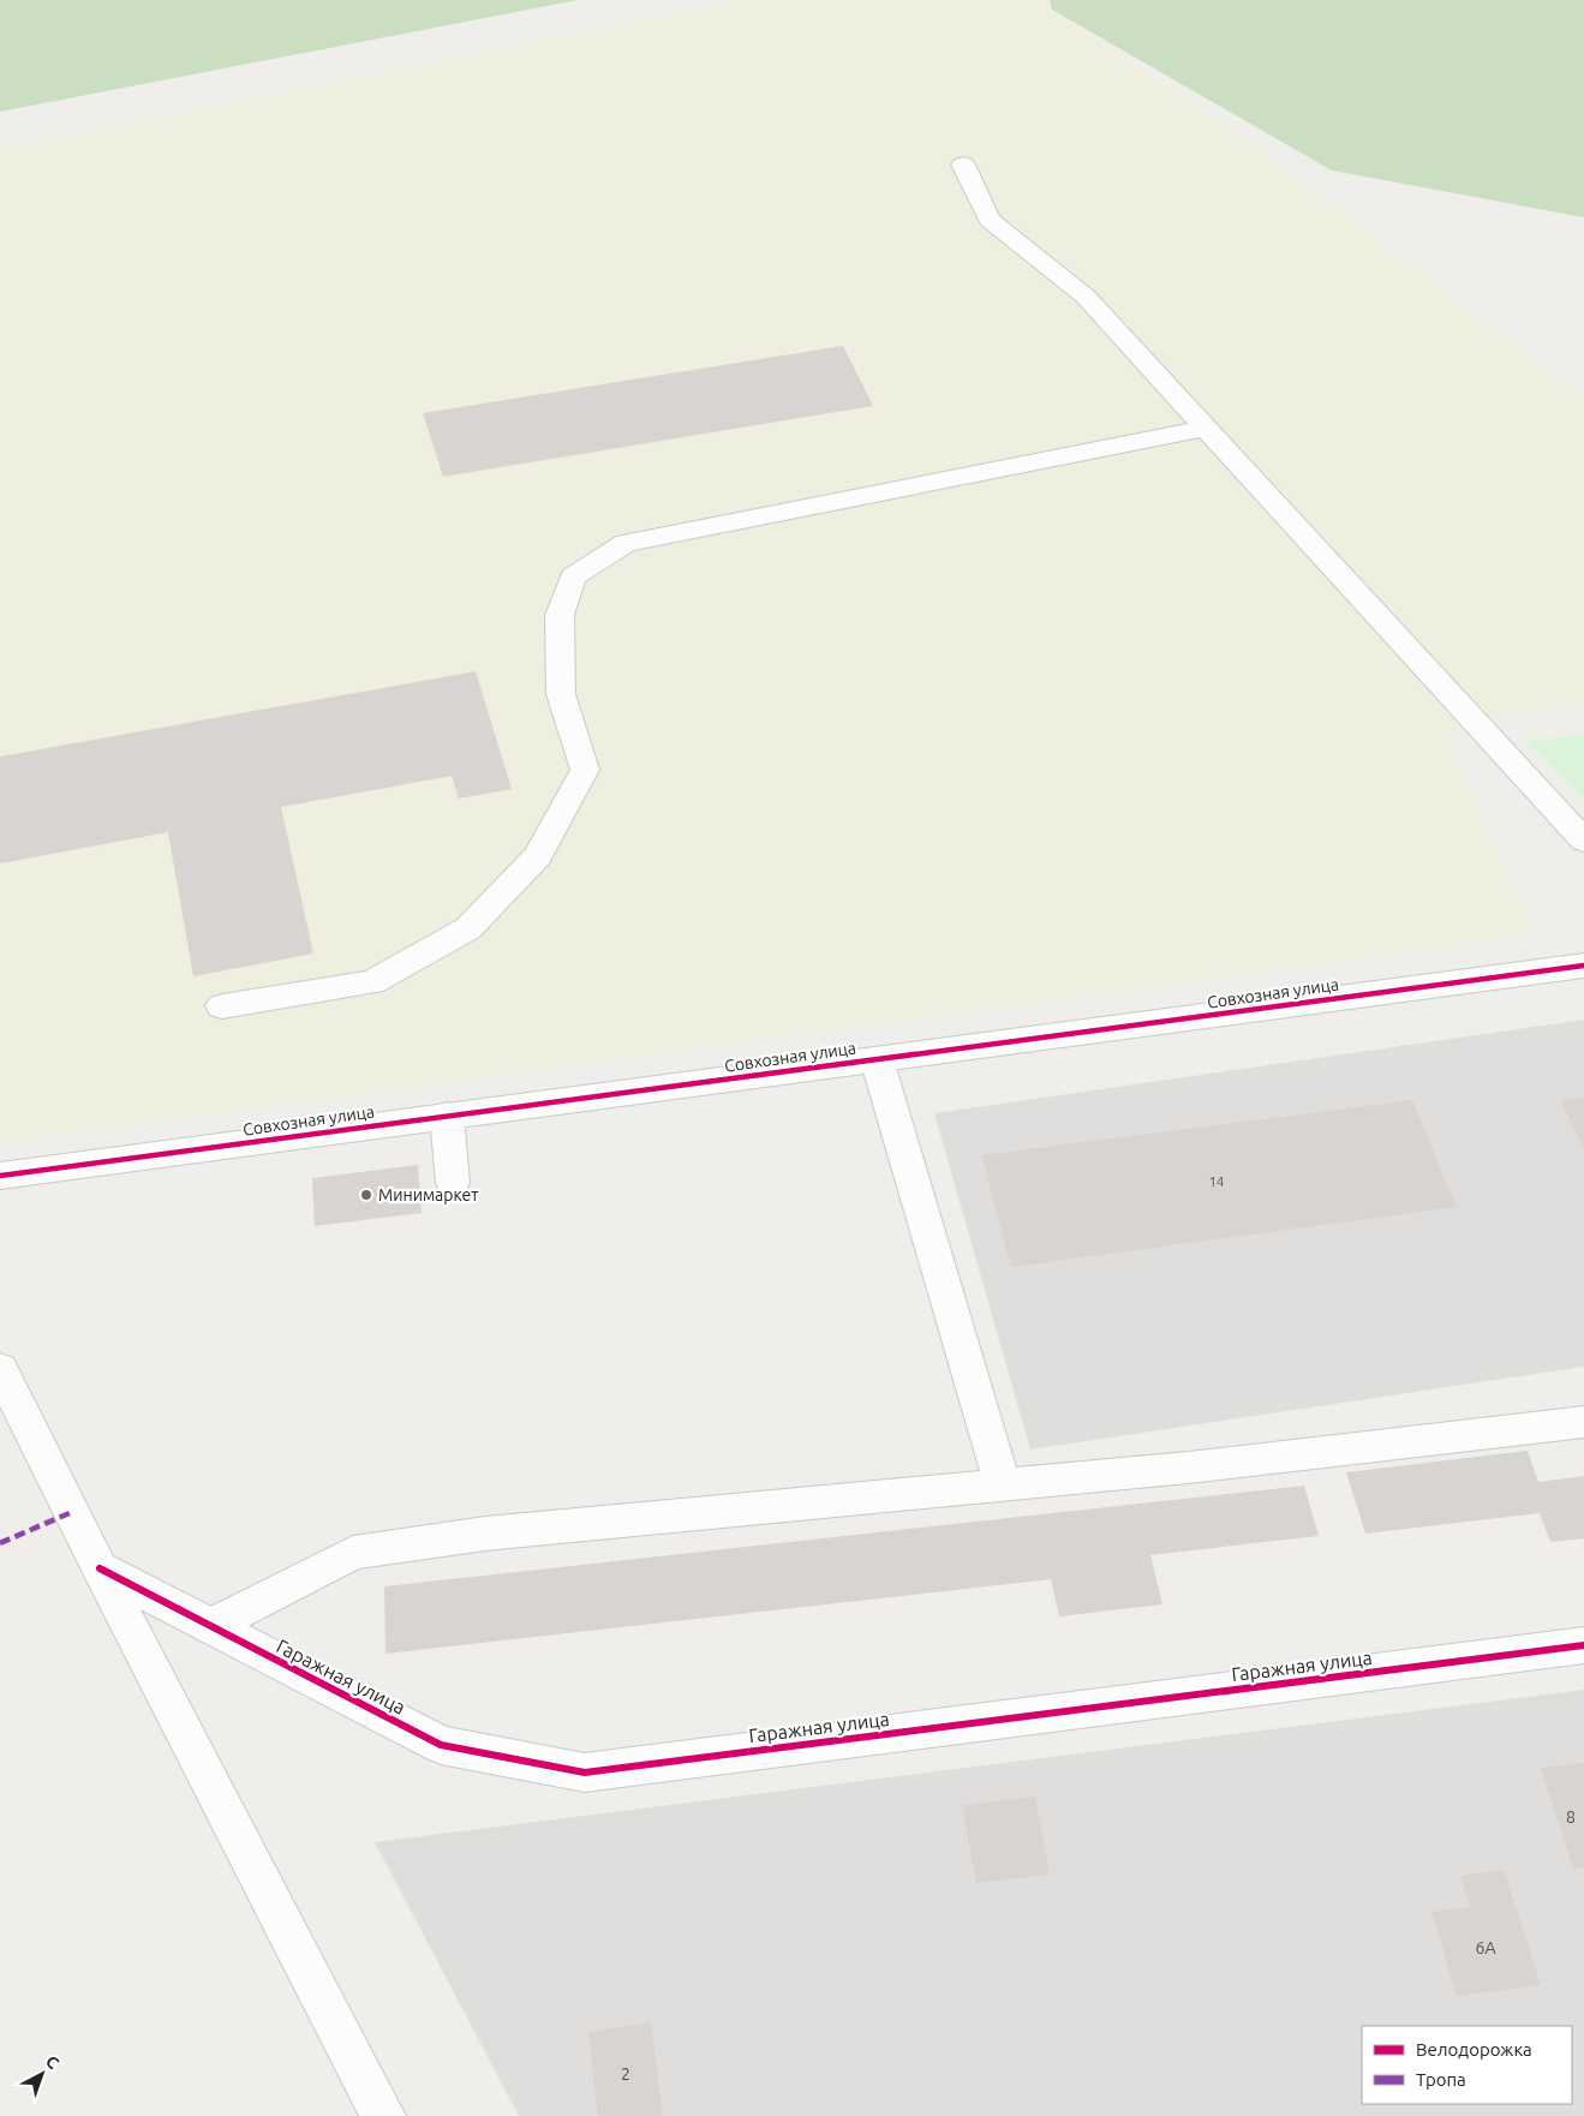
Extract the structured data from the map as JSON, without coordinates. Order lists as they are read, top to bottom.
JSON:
{
  "streets": {
    "street": ["Совхозная улица", "Гаражная улица"]
  },
  "places": ["Минимаркет"],
  "house_numbers": [
    "14",
    "8",
    "6А",
    "2"
  ],
  "legend": ["Велодорожка", "Тропа"],
  "north": "top right"
}
